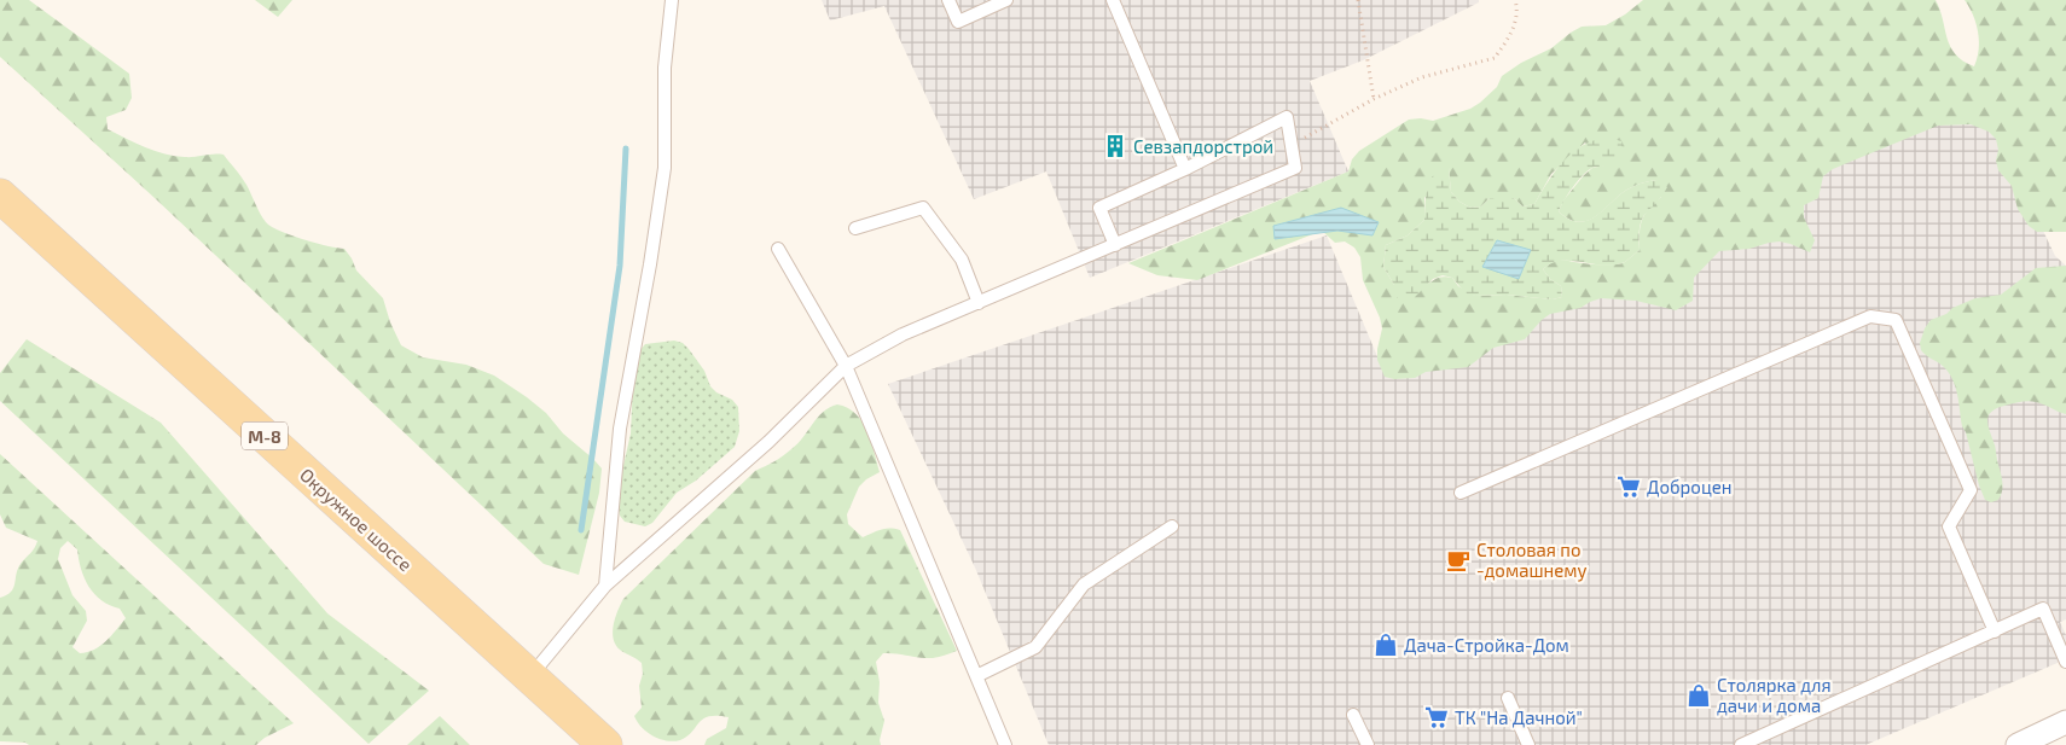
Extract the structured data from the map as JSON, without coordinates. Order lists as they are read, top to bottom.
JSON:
{
  "streets": {
    "main road": ["М-8", "Окружное шоссе"]
  },
  "places": {
    "building": ["Севзапдорстрой"],
    "supermarket": ["Доброцен", "ТК \"На Дачной\""],
    "cafe": ["Столовая по -домашнему"],
    "shop": ["Дача-Стройка-Дом", "Столярка для дачи и дома"]
  }
}
